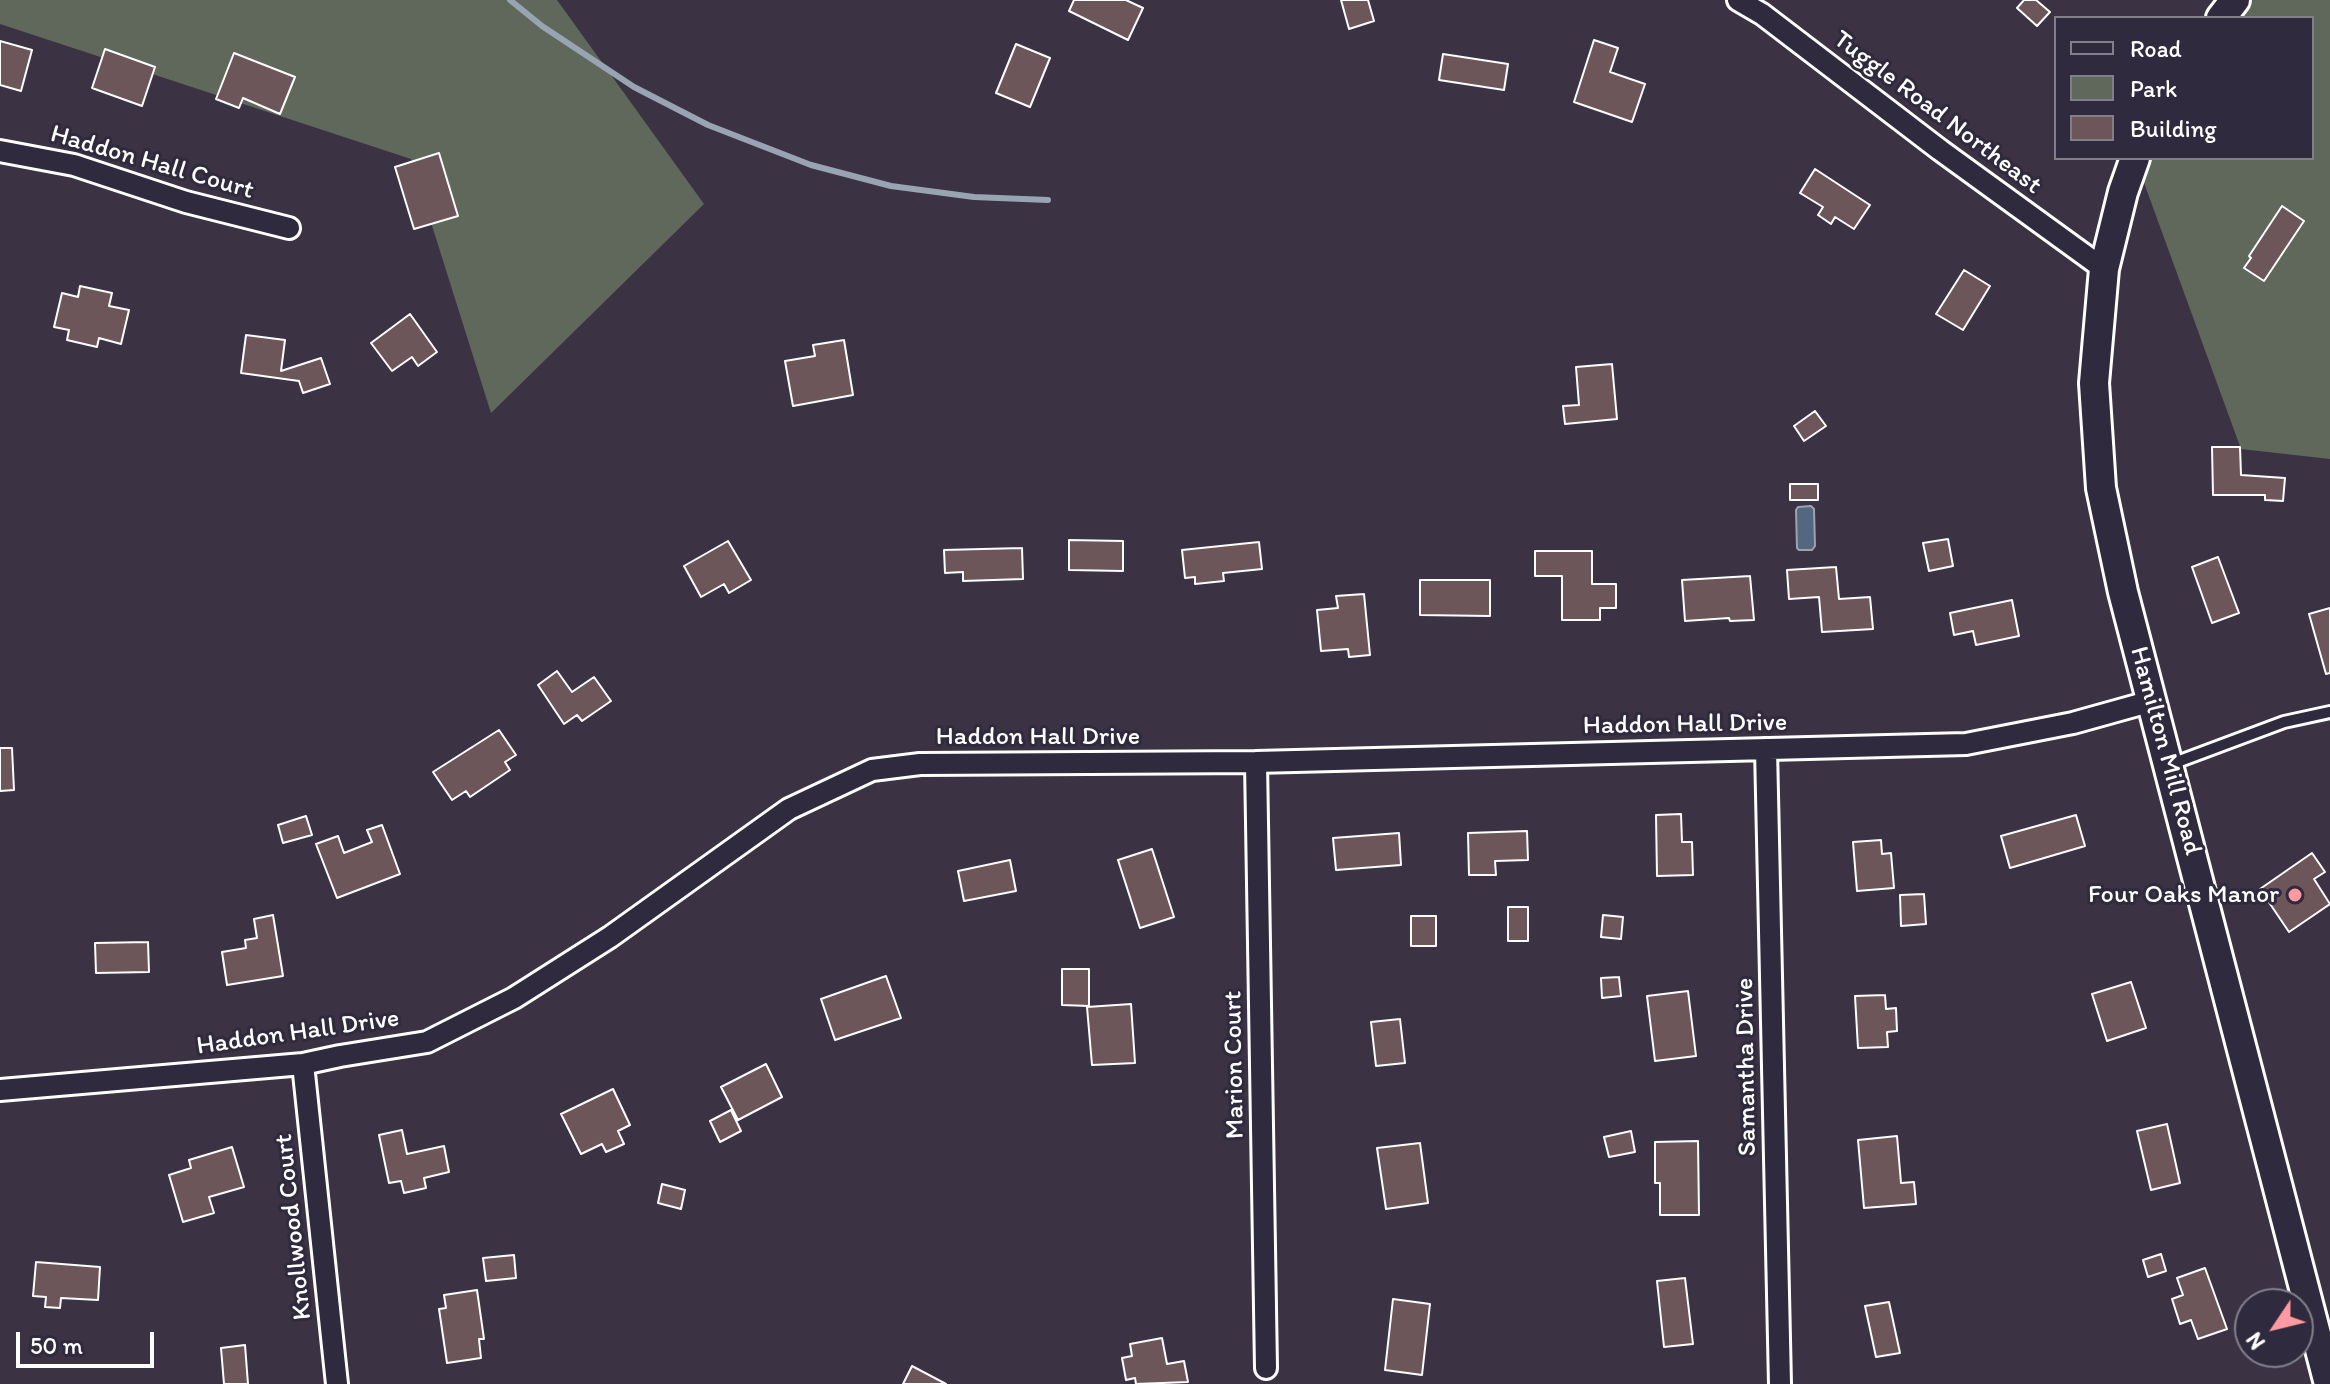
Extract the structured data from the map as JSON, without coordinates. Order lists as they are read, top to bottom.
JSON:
{
  "streets": {
    "main road": ["Hamilton Mill Road"],
    "street": [
      "Tuggle Road Northeast",
      "Haddon Hall Court",
      "Haddon Hall Drive",
      "Marion Court",
      "Samantha Drive",
      "Knollwood Court"
    ]
  },
  "crossings": [
    ["Tuggle Road Northeast", "Hamilton Mill Road"],
    ["Haddon Hall Drive", "Hamilton Mill Road"],
    ["Haddon Hall Drive", "Marion Court"],
    ["Haddon Hall Drive", "Samantha Drive"],
    ["Haddon Hall Drive", "Knollwood Court"]
  ],
  "places": ["Four Oaks Manor"],
  "legend": ["Road", "Park", "Building"],
  "scale_bar": "50 m",
  "north": "bottom left"
}
